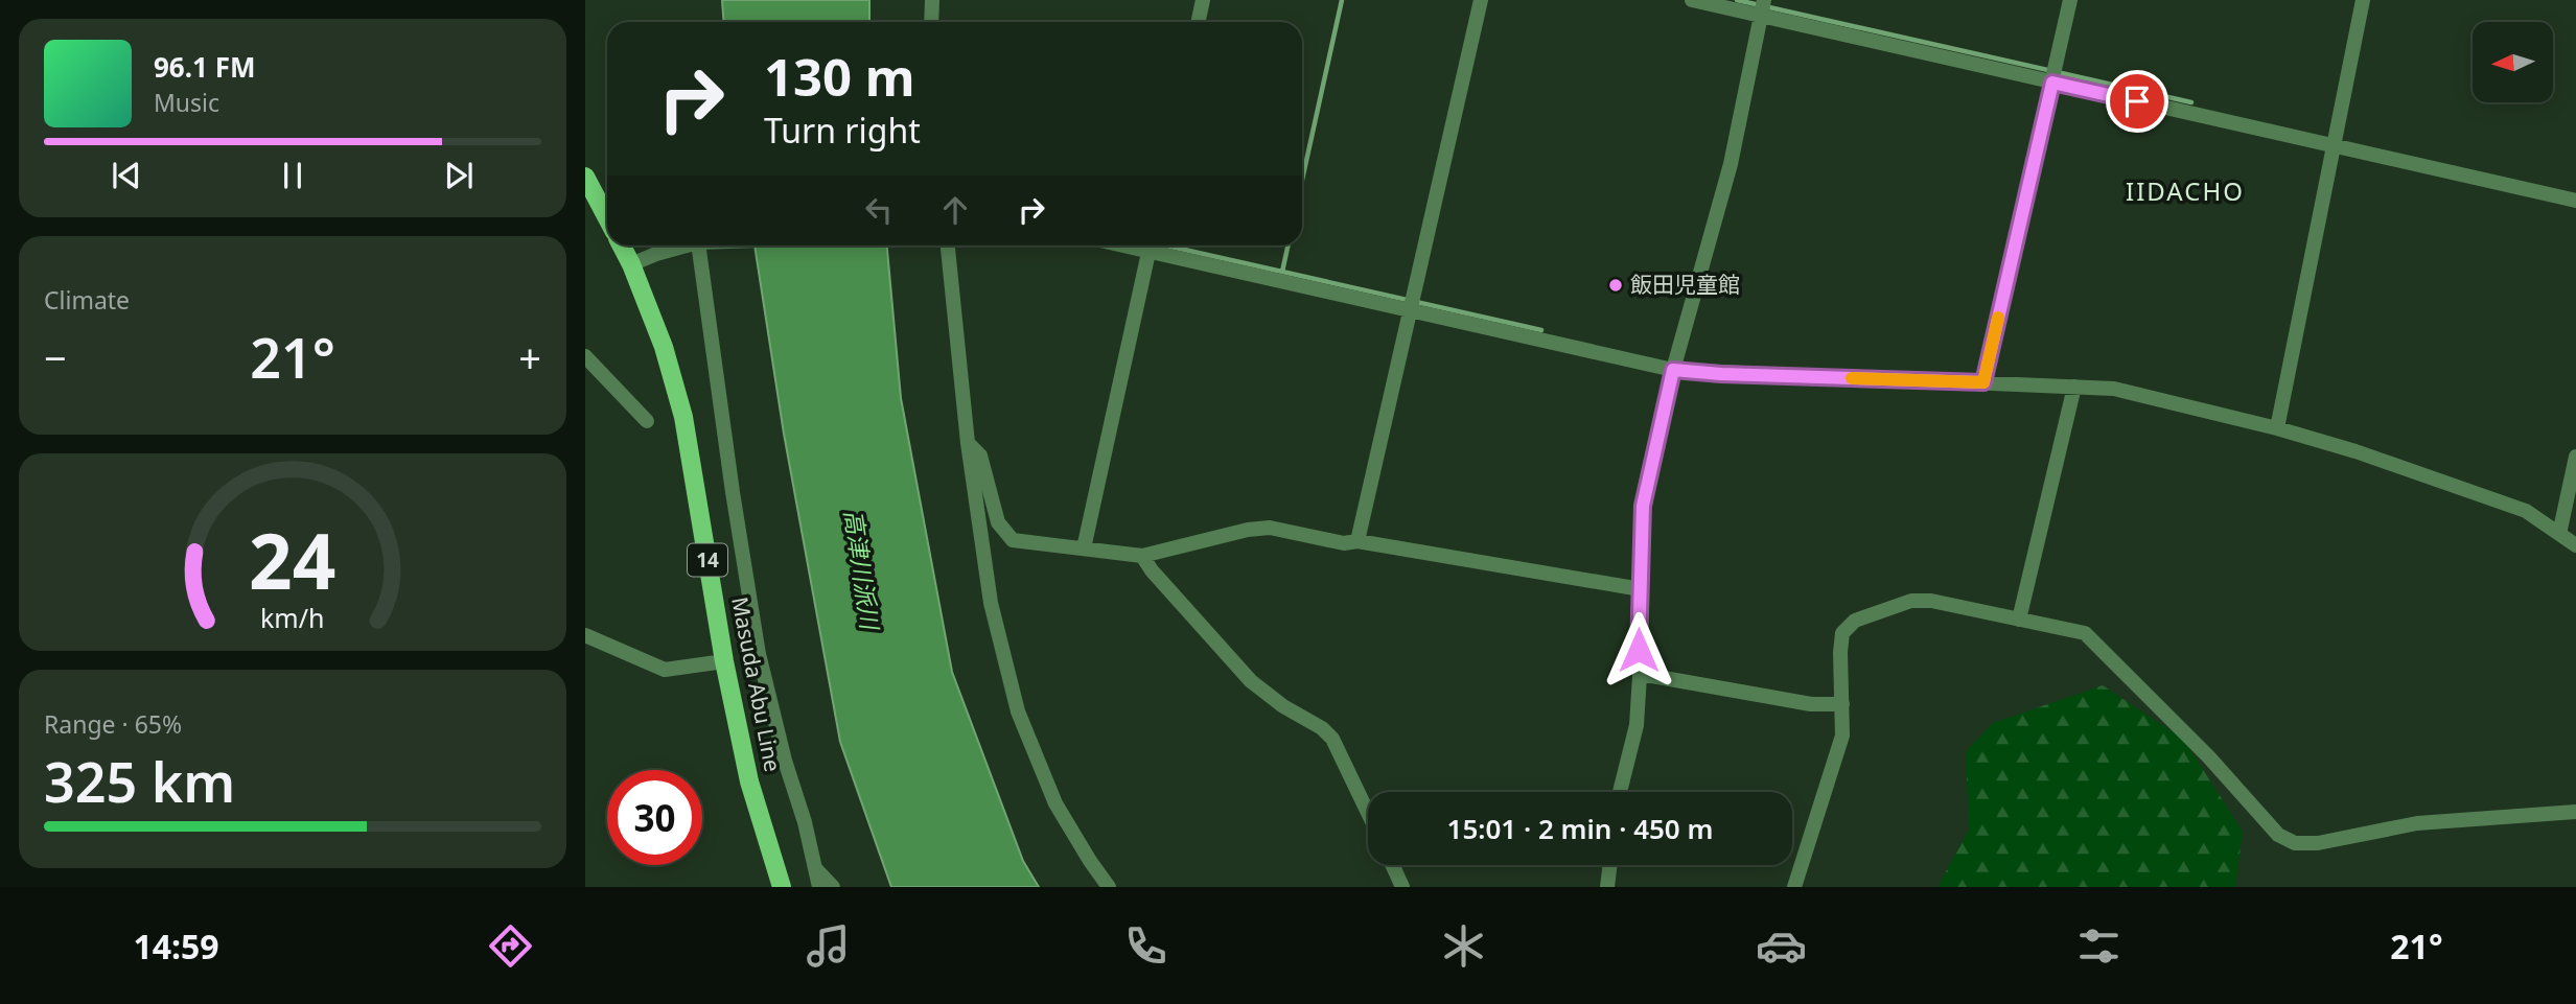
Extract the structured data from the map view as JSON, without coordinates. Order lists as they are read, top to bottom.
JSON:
{
  "streets": {
    "main road": ["14", "Masuda Abu Line"]
  },
  "districts": ["IIDACHO"],
  "water": ["高津川派川"],
  "places": ["飯田児童館"],
  "north": "left",
  "page": {
    "turn": ["130 m", "Turn right"],
    "song": ["96.1 FM", "Music"],
    "tile": [
      "Climate",
      ["Range · 65%", "325 km"]
    ],
    "heat": ["−", "21°", "+"],
    "limit": "30",
    "trip": "15:01 · 2 min · 450 m",
    "tabs": ["14:59", "21°"],
    "gauge": ["24", "km/h"]
  }
}
